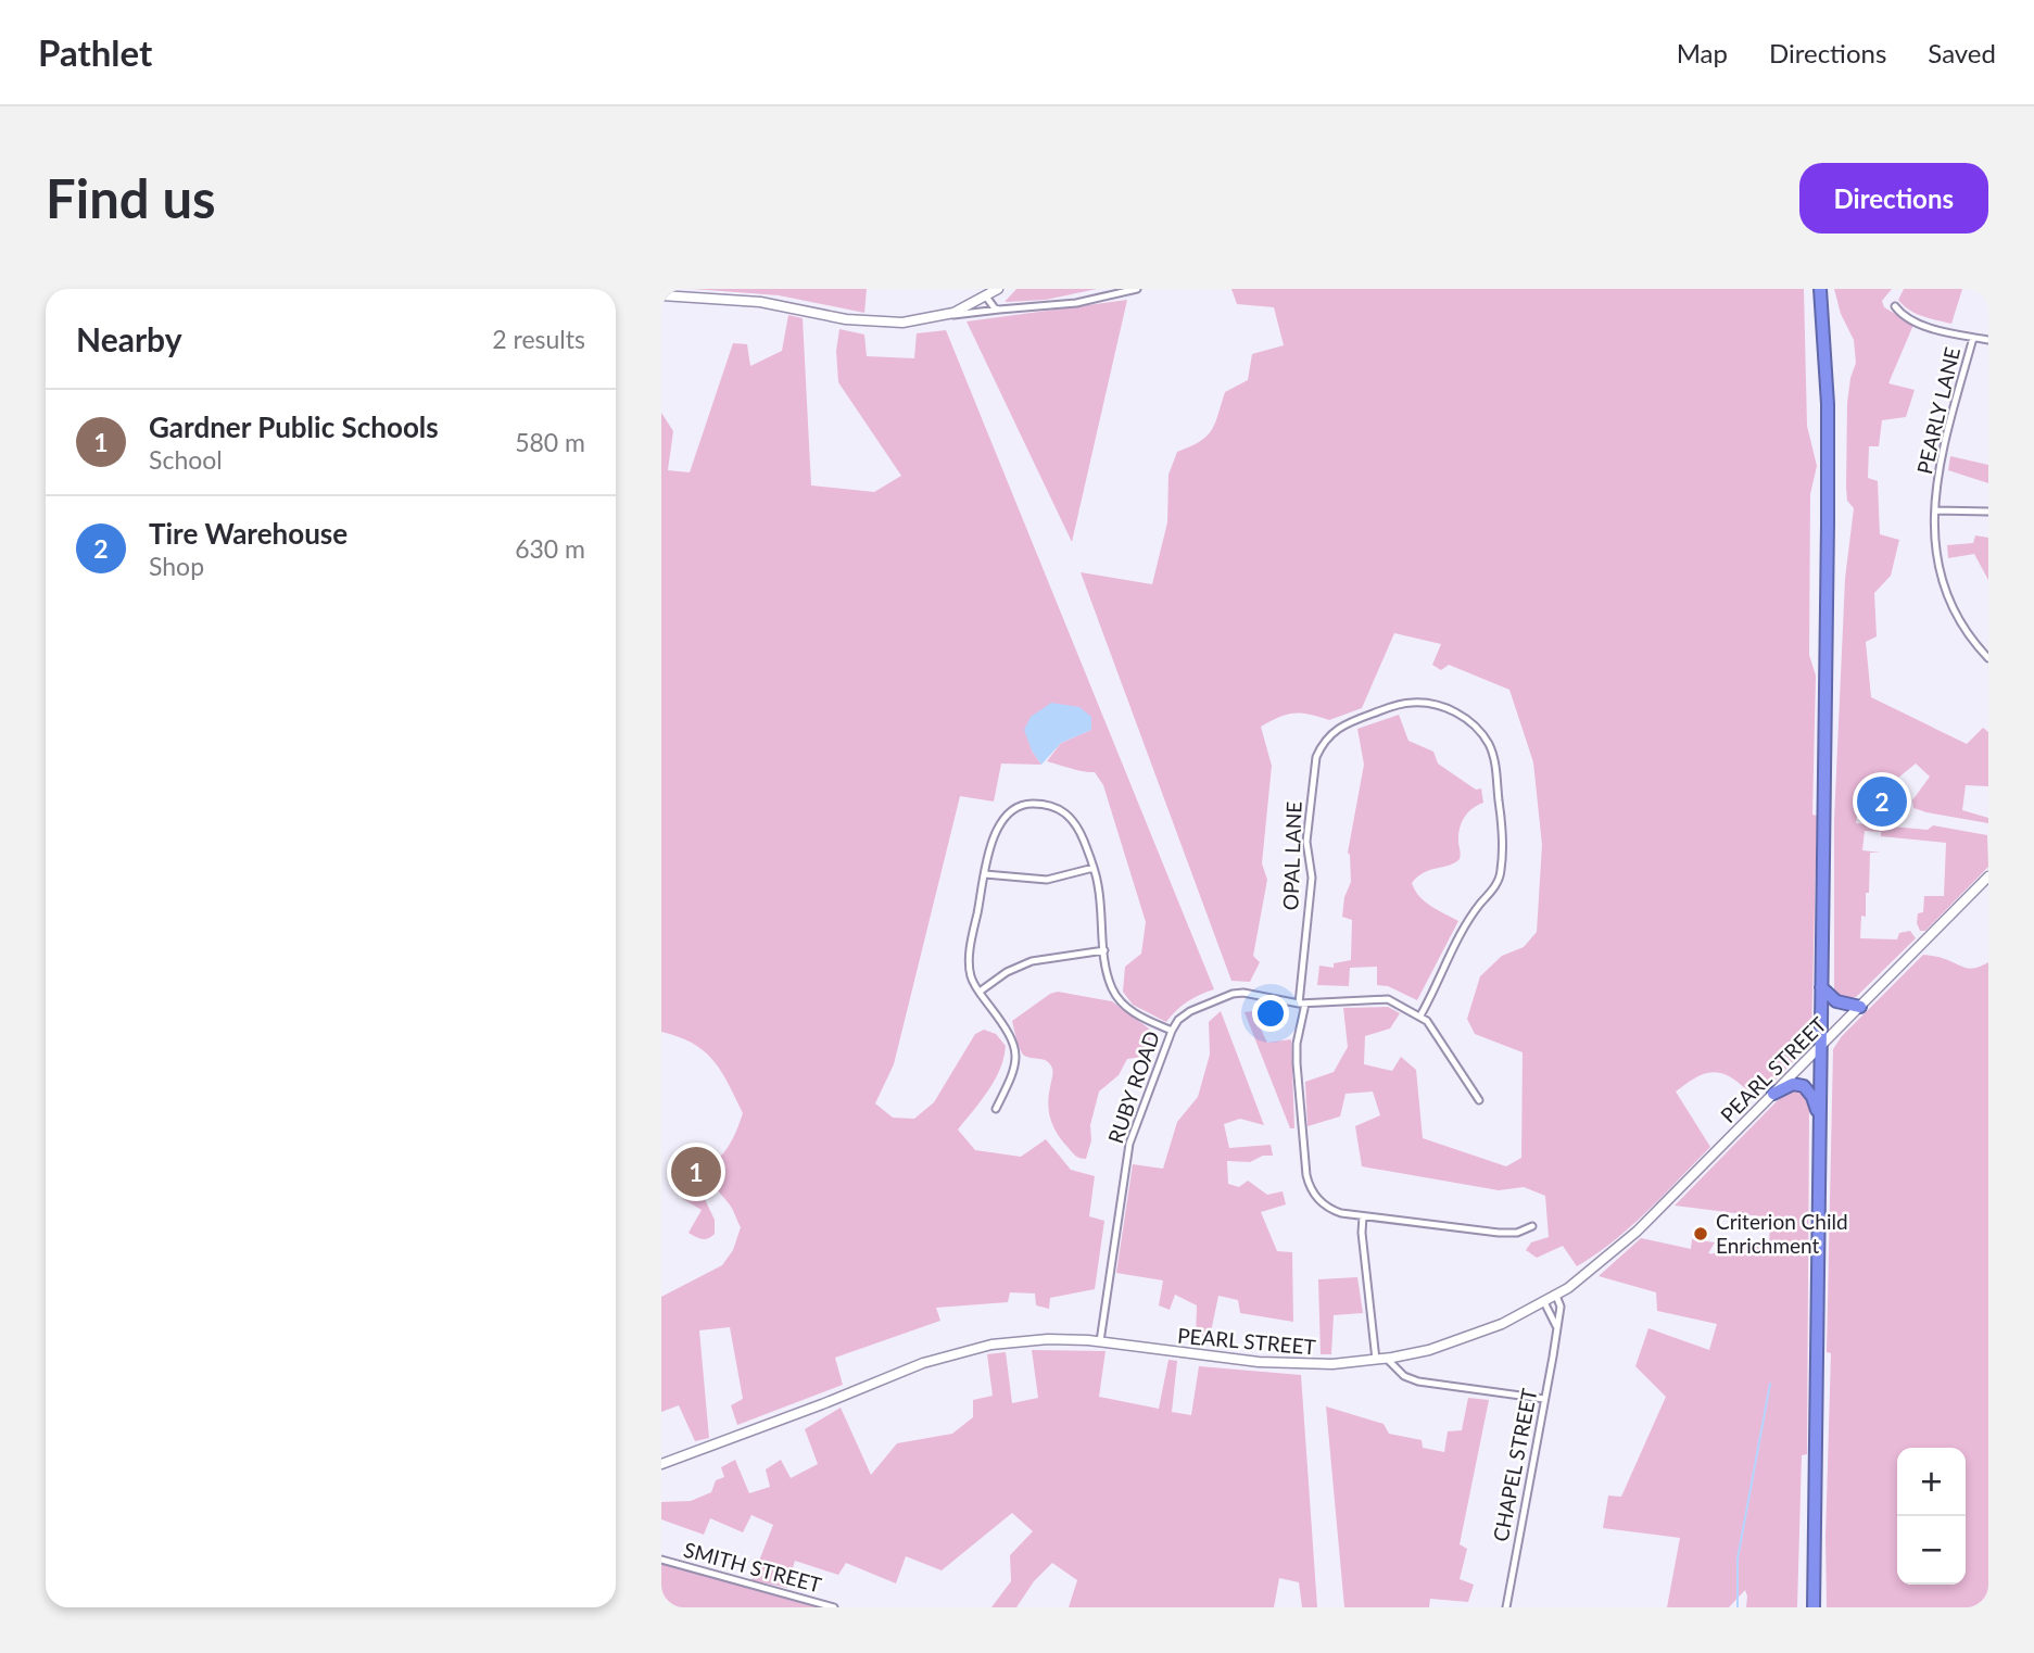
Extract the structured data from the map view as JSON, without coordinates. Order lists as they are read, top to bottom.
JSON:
{
  "streets": {
    "main road": ["PEARL STREET"],
    "street": [
      "PEARLY LANE",
      "OPAL LANE",
      "RUBY ROAD",
      "CHAPEL STREET",
      "SMITH STREET"
    ]
  },
  "crossings": [
    ["OPAL LANE", "RUBY ROAD"],
    ["PEARL STREET", "RUBY ROAD"],
    ["PEARL STREET", "CHAPEL STREET"]
  ],
  "places": ["Criterion Child Enrichment"],
  "page": {
    "header": "Pathlet",
    "nav": ["Map", "Directions", "Saved"],
    "buttons": "Directions",
    "title": "Find us",
    "heading": ["Nearby", "2 results"],
    "list": [
      {
        "mark": "1",
        "name": "Gardner Public Schools",
        "note": "School",
        "value": "580 m"
      },
      {
        "mark": "2",
        "name": "Tire Warehouse",
        "note": "Shop",
        "value": "630 m"
      }
    ],
    "pins": ["2", "1"],
    "map_buttons": ["+", "−"]
  }
}
